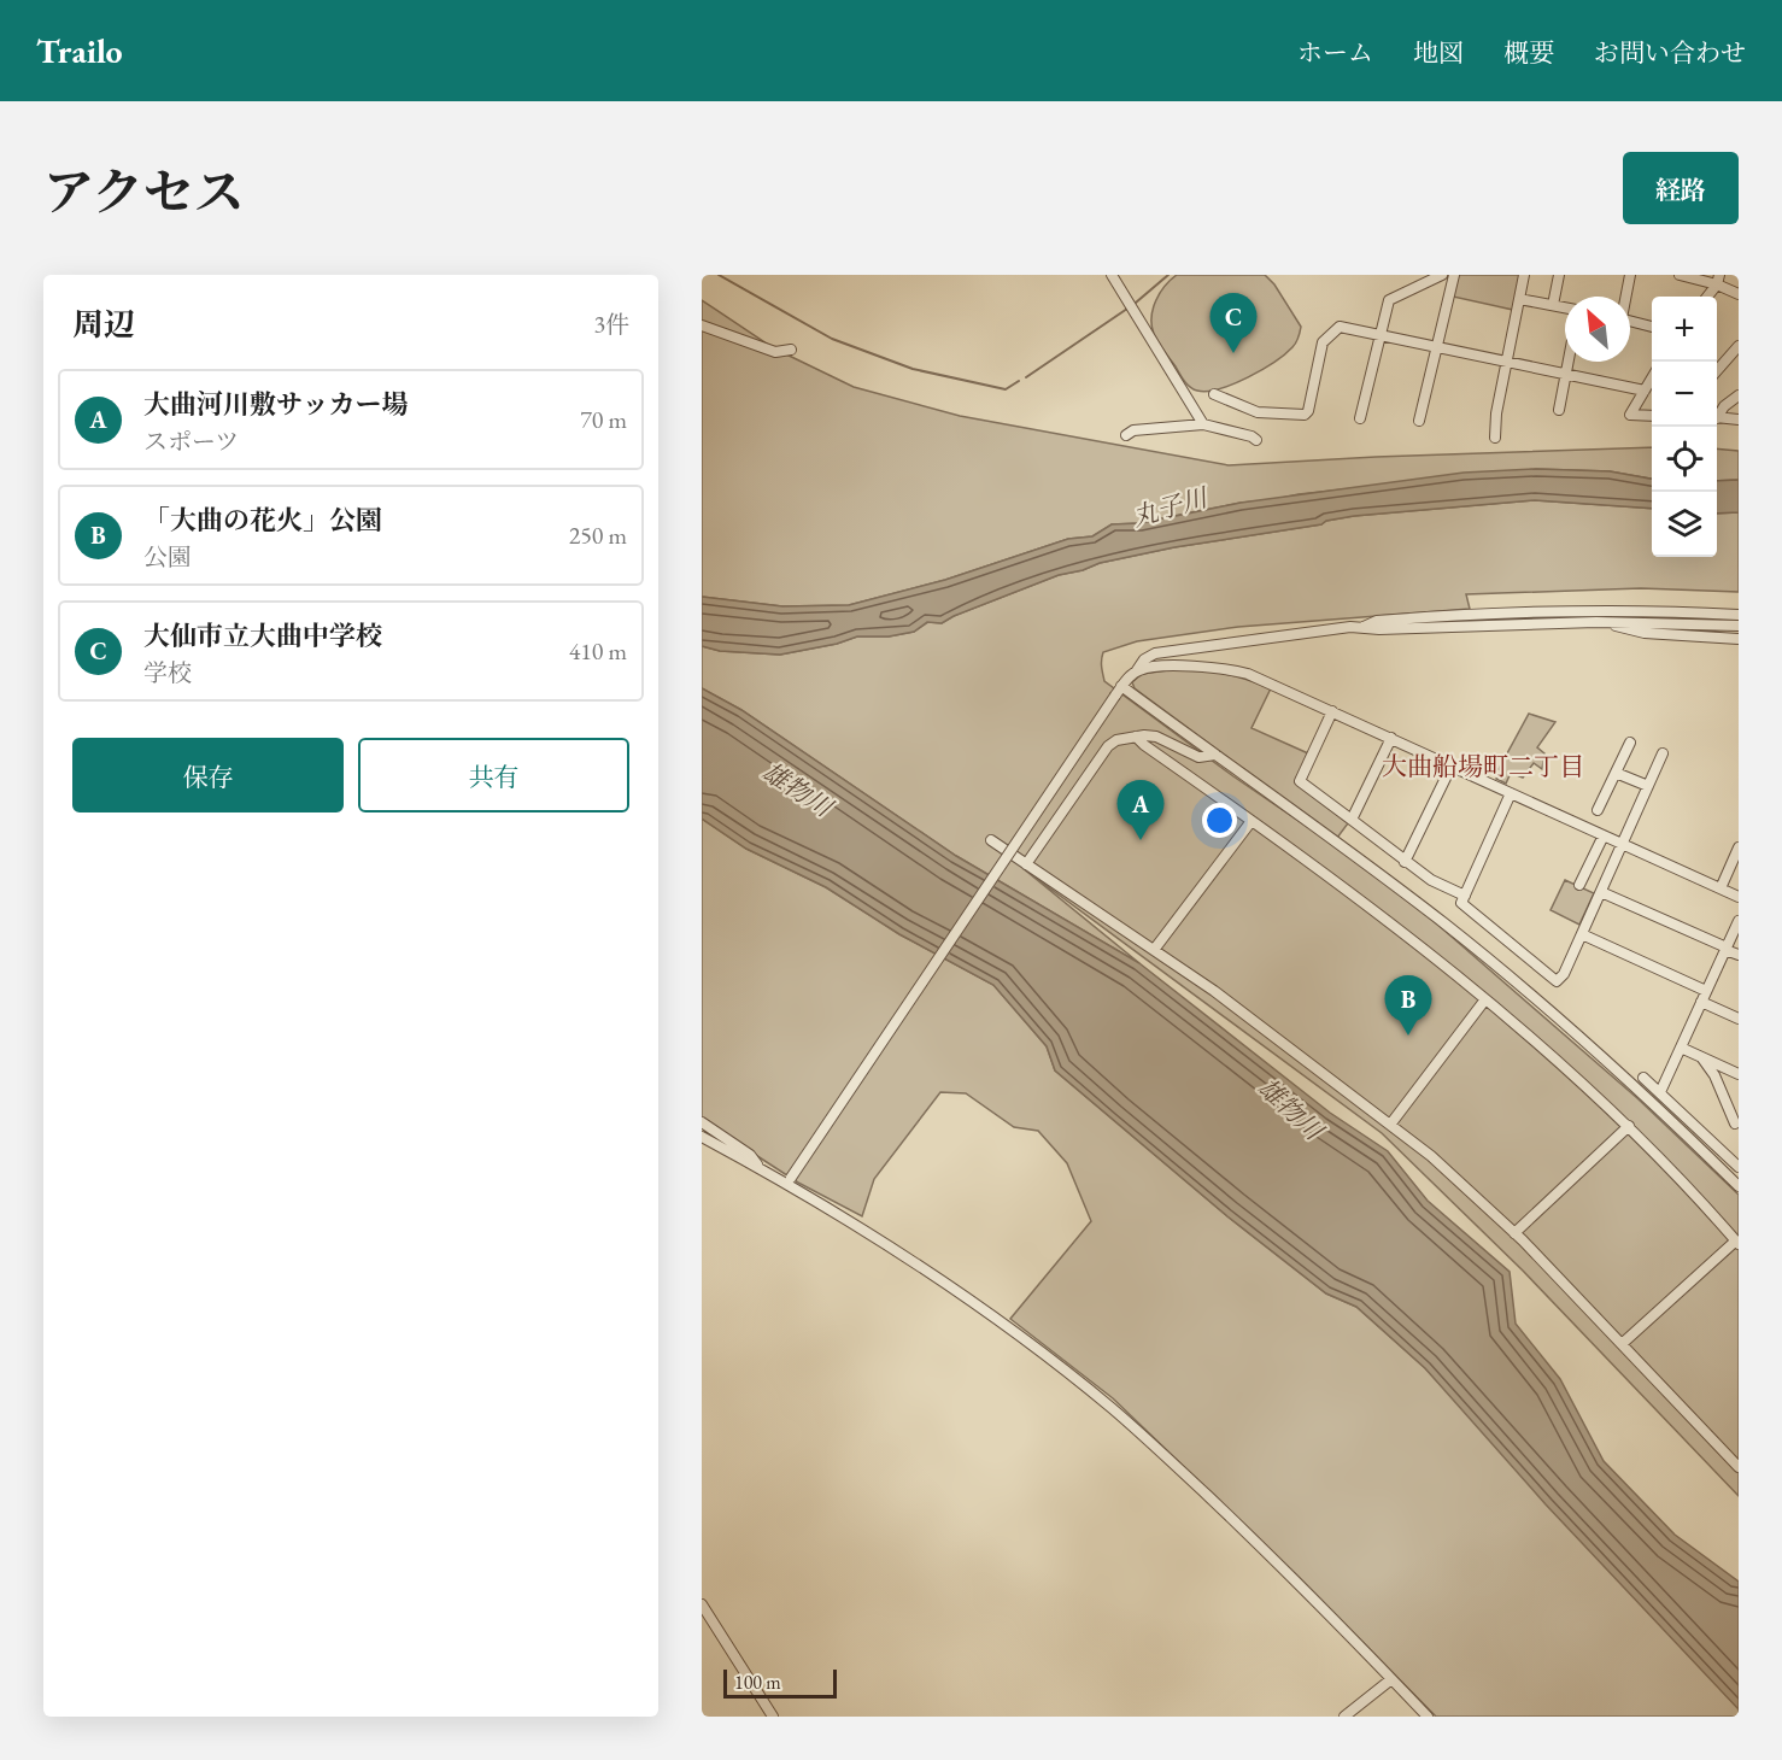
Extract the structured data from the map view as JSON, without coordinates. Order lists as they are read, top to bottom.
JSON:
{
  "districts": ["大曲船場町二丁目"],
  "water": ["丸子川", "雄物川"],
  "scale_bar": "100 m",
  "north": "top left",
  "page": {
    "header": "Trailo",
    "nav": [
      "ホーム",
      "地図",
      "概要",
      "お問い合わせ"
    ],
    "title": "アクセス",
    "buttons": [
      "経路",
      ["保存", "共有"]
    ],
    "heading": ["周辺", "3件"],
    "pins": ["C", "A", "B"],
    "map_buttons": ["+", "−"],
    "list": [
      {
        "mark": "A",
        "name": "大曲河川敷サッカー場",
        "note": "スポーツ",
        "value": "70 m"
      },
      {
        "mark": "B",
        "name": "「大曲の花火」公園",
        "note": "公園",
        "value": "250 m"
      },
      {
        "mark": "C",
        "name": "大仙市立大曲中学校",
        "note": "学校",
        "value": "410 m"
      }
    ],
    "scale": "100 m"
  }
}
